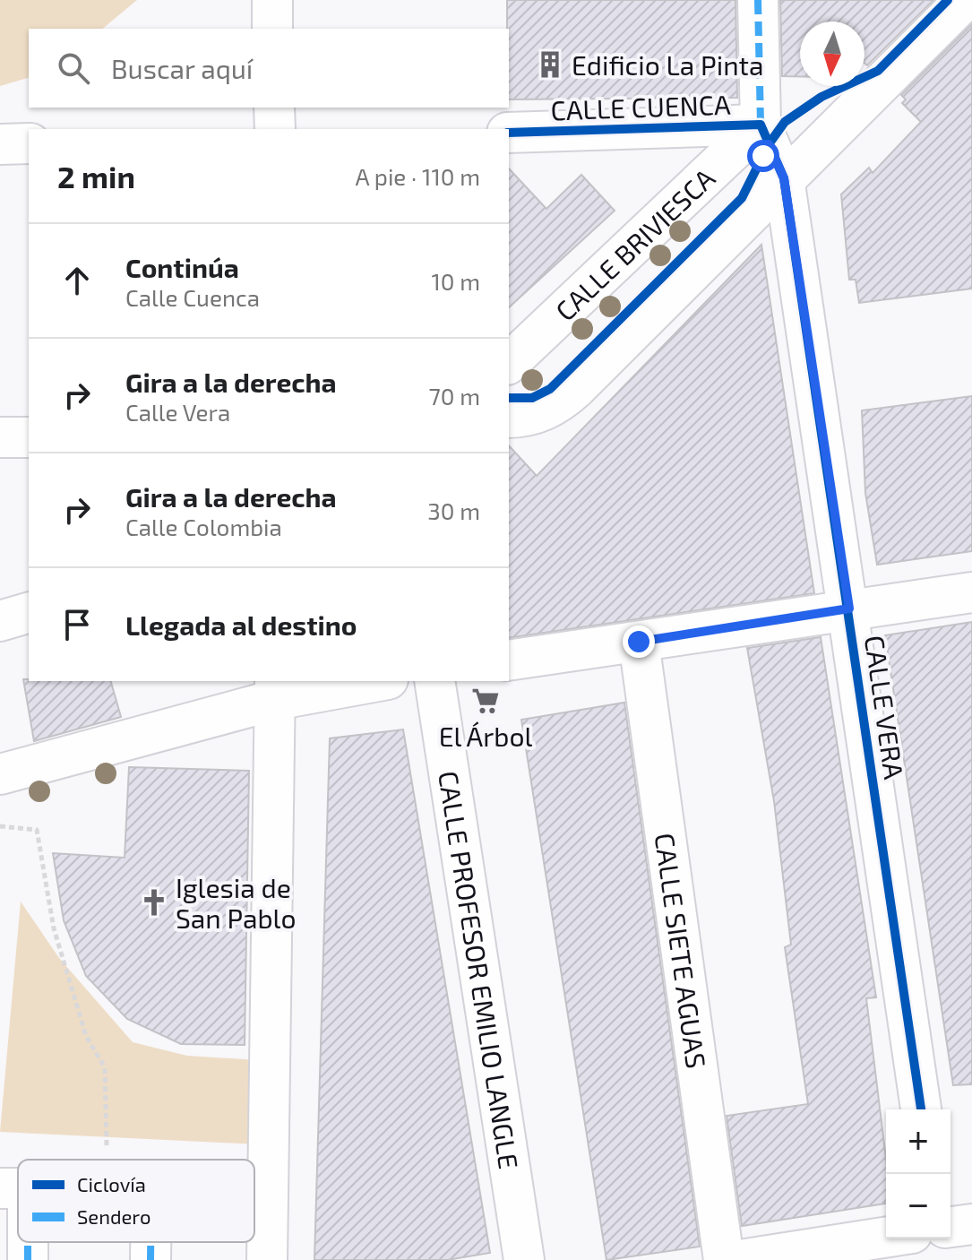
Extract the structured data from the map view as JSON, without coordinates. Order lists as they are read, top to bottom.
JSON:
{
  "streets": {
    "street": [
      "CALLE CUENCA",
      "CALLE BRIVIESCA",
      "CALLE VERA",
      "CALLE SIETE AGUAS",
      "CALLE PROFESOR EMILIO LANGLE"
    ]
  },
  "crossings": [
    ["CALLE CUENCA", "CALLE BRIVIESCA"],
    ["CALLE CUENCA", "CALLE VERA"]
  ],
  "places": {
    "building": ["Edificio La Pinta"],
    "supermarket": ["El Árbol"],
    "church": ["Iglesia de San Pablo"]
  },
  "legend": ["Ciclovía", "Sendero"],
  "north": "bottom",
  "page": {
    "search": "Buscar aquí",
    "heading": ["2 min", "A pie · 110 m"],
    "list": [
      ["Continúa", "Calle Cuenca", "10 m"],
      ["Gira a la derecha", "Calle Vera", "70 m"],
      ["Gira a la derecha", "Calle Colombia", "30 m"],
      "Llegada al destino"
    ],
    "map_buttons": ["+", "−"]
  }
}
